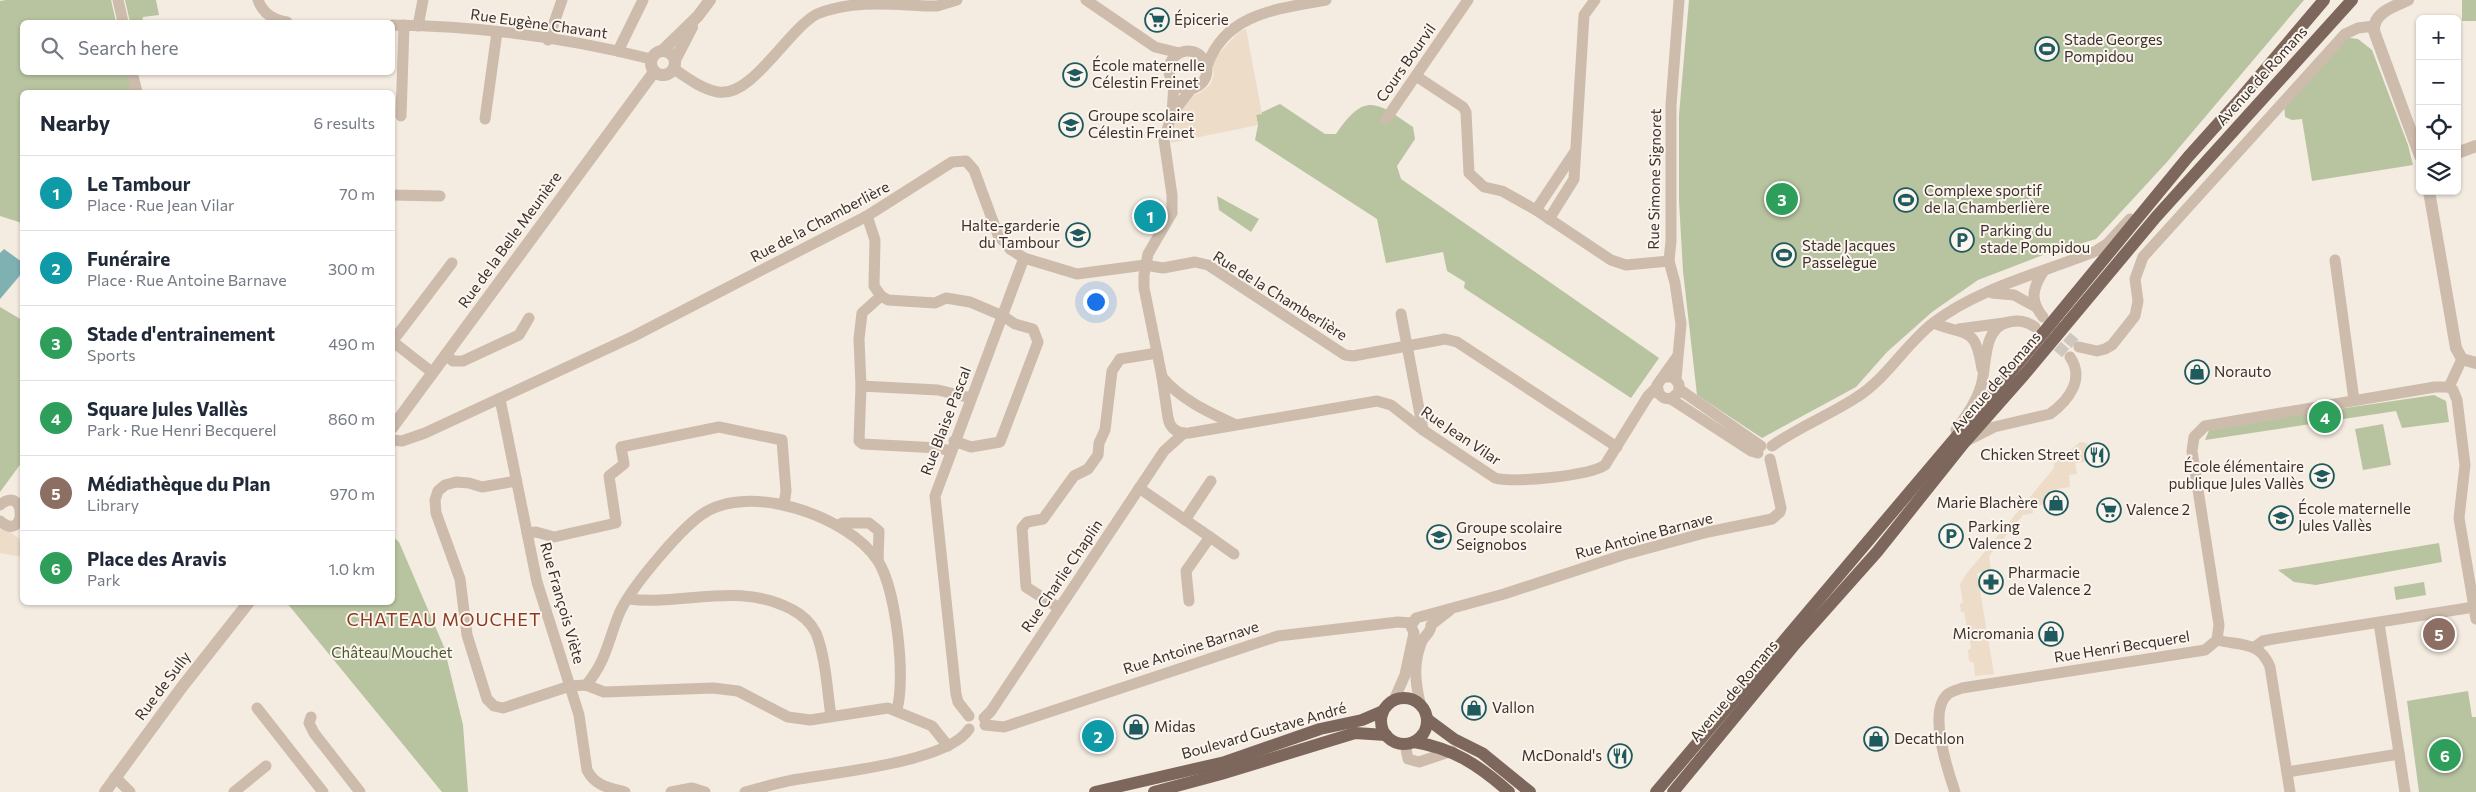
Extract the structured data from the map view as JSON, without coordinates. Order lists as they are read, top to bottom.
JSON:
{
  "streets": {
    "main road": ["Avenue de Romans", "Boulevard Gustave André"],
    "street": [
      "Rue Eugène Chavant",
      "Cours Bourvil",
      "Rue Simone Signoret",
      "Rue de la Chamberlière",
      "Rue de la Belle Meunière",
      "Rue Blaise Pascal",
      "Rue Jean Vilar",
      "Rue Antoine Barnave",
      "Rue Charlie Chaplin",
      "Rue François Viète",
      "Rue Henri Becquerel",
      "Rue de Sully"
    ]
  },
  "crossings": [
    ["Rue Eugène Chavant", "Rue de la Belle Meunière"],
    ["Rue Simone Signoret", "Rue Jean Vilar"],
    ["Rue de la Chamberlière", "Rue Blaise Pascal"],
    ["Rue de la Chamberlière", "Rue Jean Vilar"],
    ["Rue de la Chamberlière", "Rue François Viète"],
    ["Rue Blaise Pascal", "Rue Antoine Barnave"],
    ["Rue Blaise Pascal", "Rue Charlie Chaplin"],
    ["Rue Jean Vilar", "Rue Charlie Chaplin"],
    ["Rue Antoine Barnave", "Rue Charlie Chaplin"]
  ],
  "districts": ["CHATEAU MOUCHET"],
  "parks": ["Château Mouchet"],
  "places": {
    "supermarket": ["Épicerie", "Valence 2"],
    "sports": ["Stade Georges Pompidou", "Complexe sportif de la Chamberlière", "Stade Jacques Passelègue"],
    "school or university": [
      "École maternelle Célestin Freinet",
      "Groupe scolaire Célestin Freinet",
      "Halte-garderie du Tambour",
      "École élémentaire publique Jules Vallès",
      "École maternelle Jules Vallès",
      "Groupe scolaire Seignobos"
    ],
    "parking": ["Parking du stade Pompidou", "Parking Valence 2"],
    "shop": [
      "Norauto",
      "Marie Blachère",
      "Micromania",
      "Vallon",
      "Midas",
      "Decathlon"
    ],
    "restaurant": ["Chicken Street", "McDonald's"],
    "pharmacy": ["Pharmacie de Valence 2"]
  },
  "page": {
    "map_buttons": ["+", "−"],
    "search": "Search here",
    "heading": ["Nearby", "6 results"],
    "list": [
      {
        "mark": "1",
        "name": "Le Tambour",
        "note": "Place · Rue Jean Vilar",
        "value": "70 m"
      },
      {
        "mark": "2",
        "name": "Funéraire",
        "note": "Place · Rue Antoine Barnave",
        "value": "300 m"
      },
      {
        "mark": "3",
        "name": "Stade d'entrainement",
        "note": "Sports",
        "value": "490 m"
      },
      {
        "mark": "4",
        "name": "Square Jules Vallès",
        "note": "Park · Rue Henri Becquerel",
        "value": "860 m"
      },
      {
        "mark": "5",
        "name": "Médiathèque du Plan",
        "note": "Library",
        "value": "970 m"
      },
      {
        "mark": "6",
        "name": "Place des Aravis",
        "note": "Park",
        "value": "1.0 km"
      }
    ],
    "pins": [
      "3",
      "1",
      "4",
      "5",
      "2",
      "6"
    ]
  }
}
